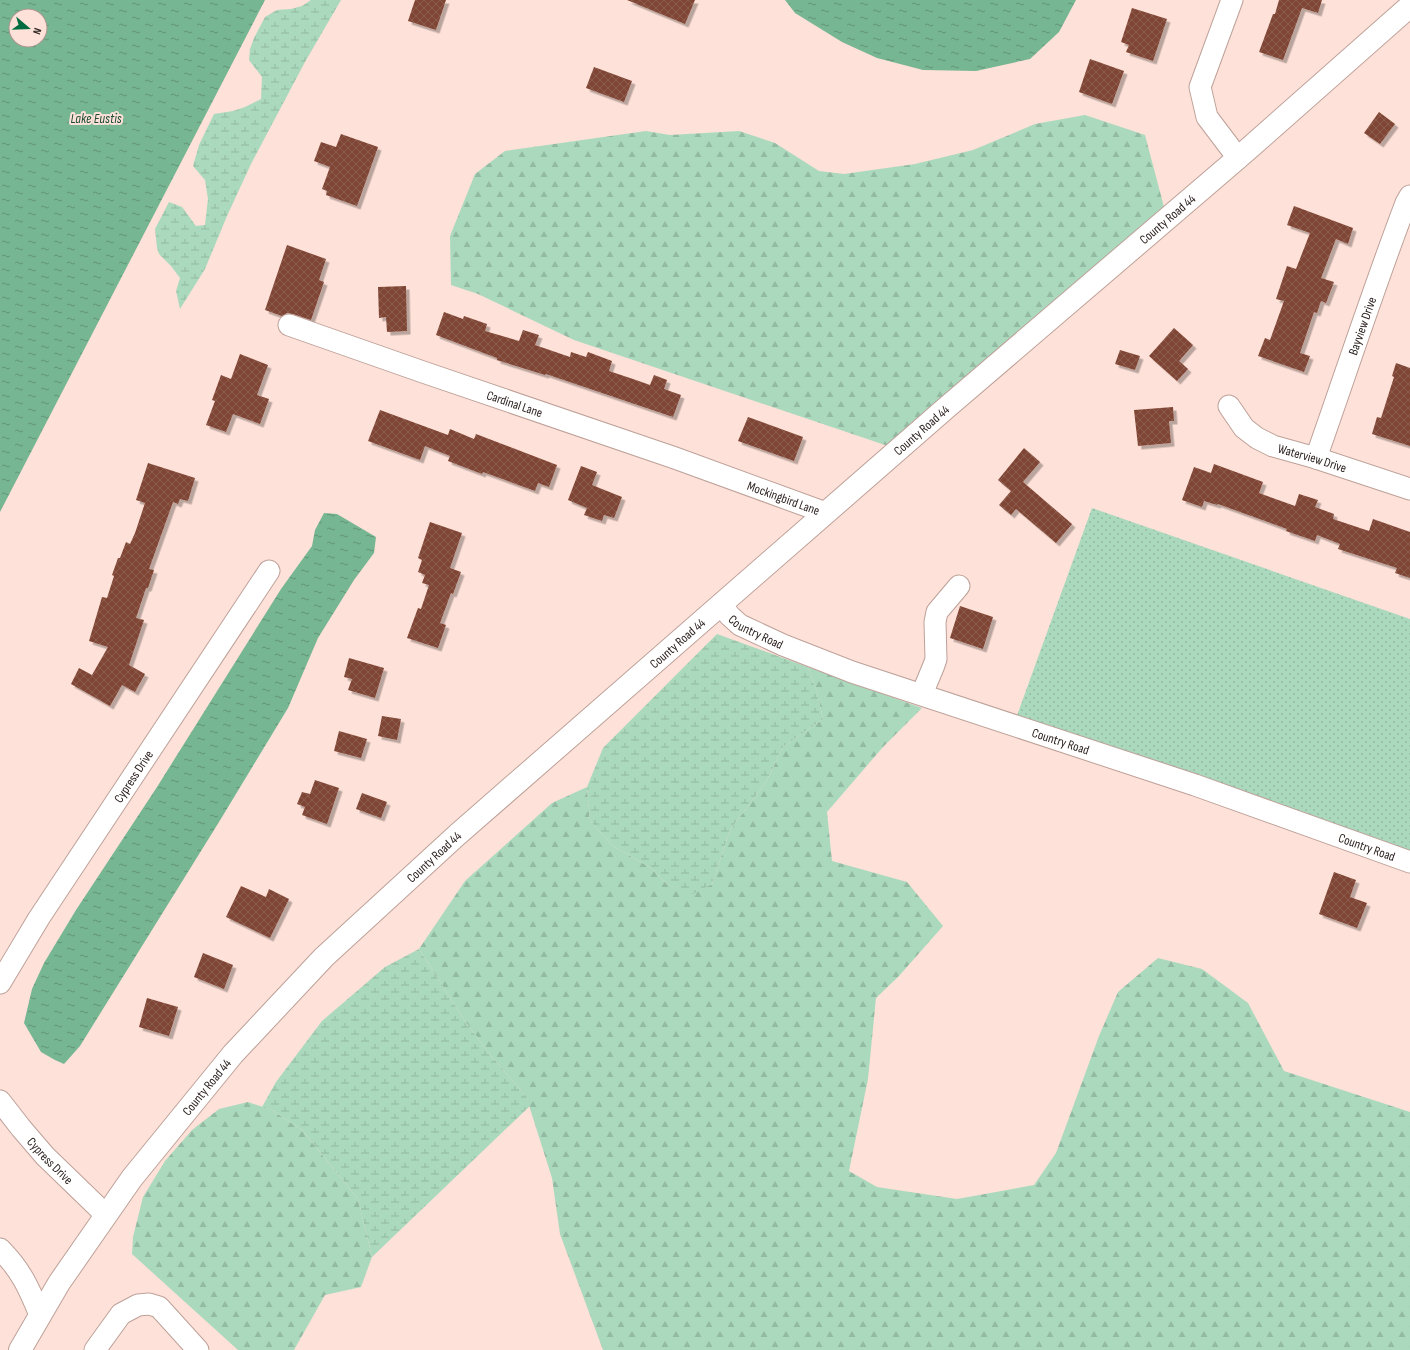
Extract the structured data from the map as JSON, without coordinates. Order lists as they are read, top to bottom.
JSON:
{
  "streets": {
    "main road": ["County Road 44"],
    "street": [
      "Bayview Drive",
      "Cardinal Lane",
      "Waterview Drive",
      "Mockingbird Lane",
      "Country Road",
      "Cypress Drive"
    ]
  },
  "crossings": [
    ["County Road 44", "Mockingbird Lane"],
    ["County Road 44", "Country Road"],
    ["County Road 44", "Cypress Drive"],
    ["Bayview Drive", "Waterview Drive"],
    ["Cardinal Lane", "Mockingbird Lane"]
  ],
  "water": ["Lake Eustis"],
  "north": "right"
}
